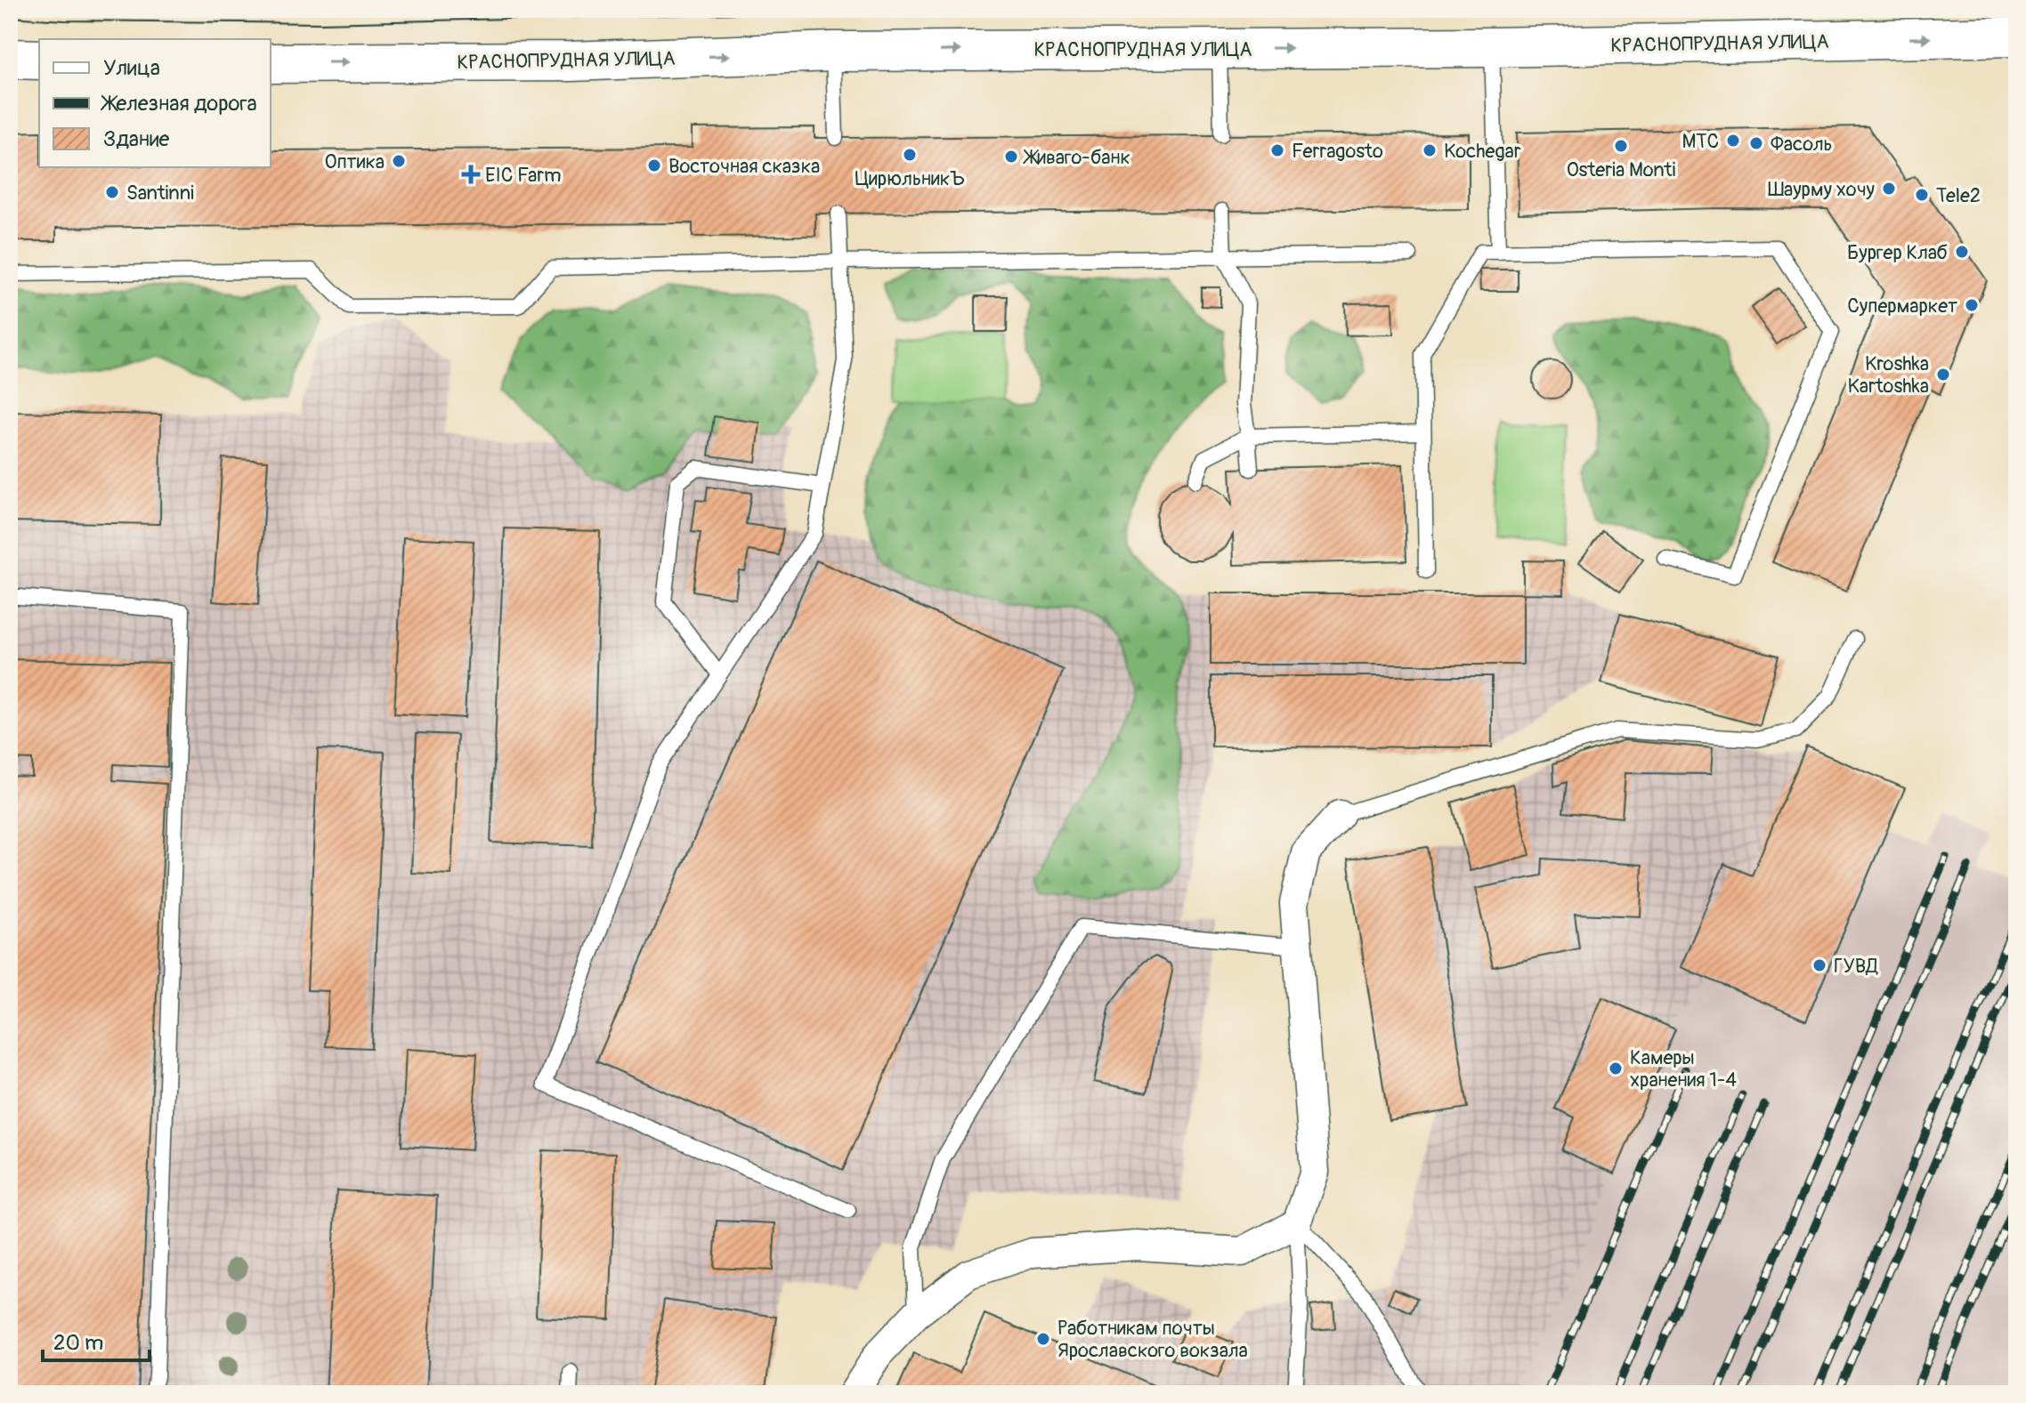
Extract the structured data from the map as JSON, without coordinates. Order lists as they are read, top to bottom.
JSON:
{
  "streets": {
    "main road": ["КРАСНОПРУДНАЯ УЛИЦА"]
  },
  "one_way": ["КРАСНОПРУДНАЯ УЛИЦА"],
  "places": {
    "other": [
      "МТС",
      "Фасоль",
      "Osteria Monti",
      "Ferragosto",
      "Kochegar",
      "ЦирюльникЪ",
      "Живаго-банк",
      "Оптика",
      "Восточная сказка",
      "Шаурму хочу",
      "Santinni",
      "Tele2",
      "Бургер Клаб",
      "Супермаркет",
      "Kroshka Kartoshka",
      "ГУВД",
      "Камеры хранения 1-4",
      "Работникам почты Ярославского вокзала"
    ],
    "health": ["EIC Farm"]
  },
  "legend": ["Улица", "Железная дорога", "Здание"],
  "scale_bar": "20 m"
}
